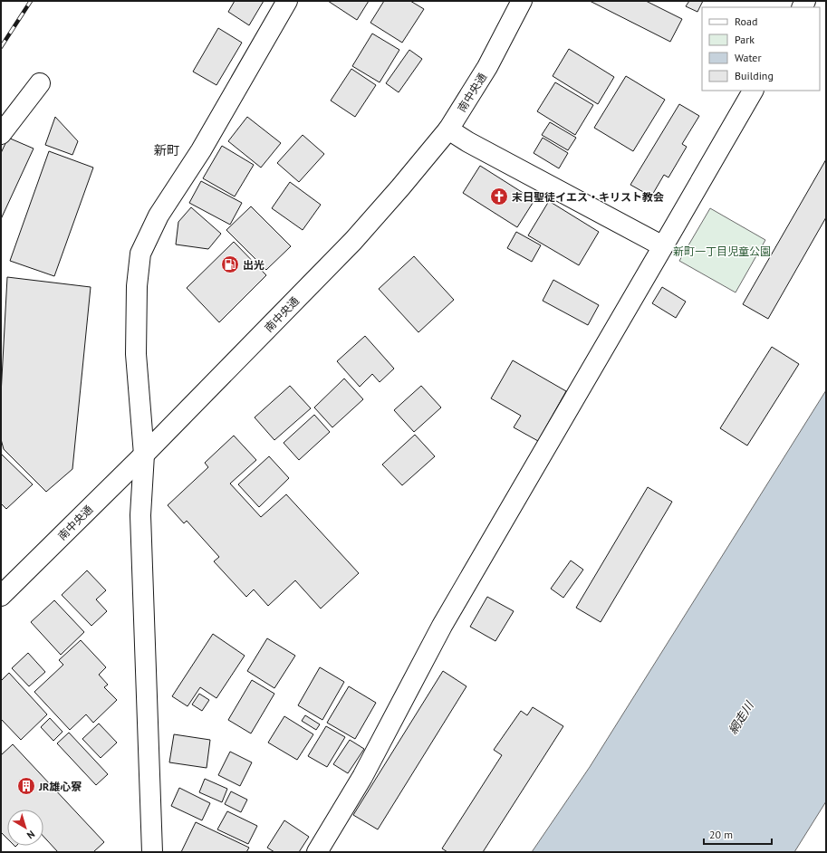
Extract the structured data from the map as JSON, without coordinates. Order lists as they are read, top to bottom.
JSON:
{
  "streets": {
    "main road": ["南中央通"]
  },
  "districts": ["新町"],
  "water": ["網走川"],
  "parks": ["新町一丁目児童公園"],
  "places": {
    "church": ["末日聖徒イエス・キリスト教会"],
    "fuel station": ["出光"],
    "building": ["JR雄心寮"]
  },
  "legend": [
    "Road",
    "Park",
    "Water",
    "Building"
  ],
  "scale_bar": "20 m",
  "north": "bottom right"
}
